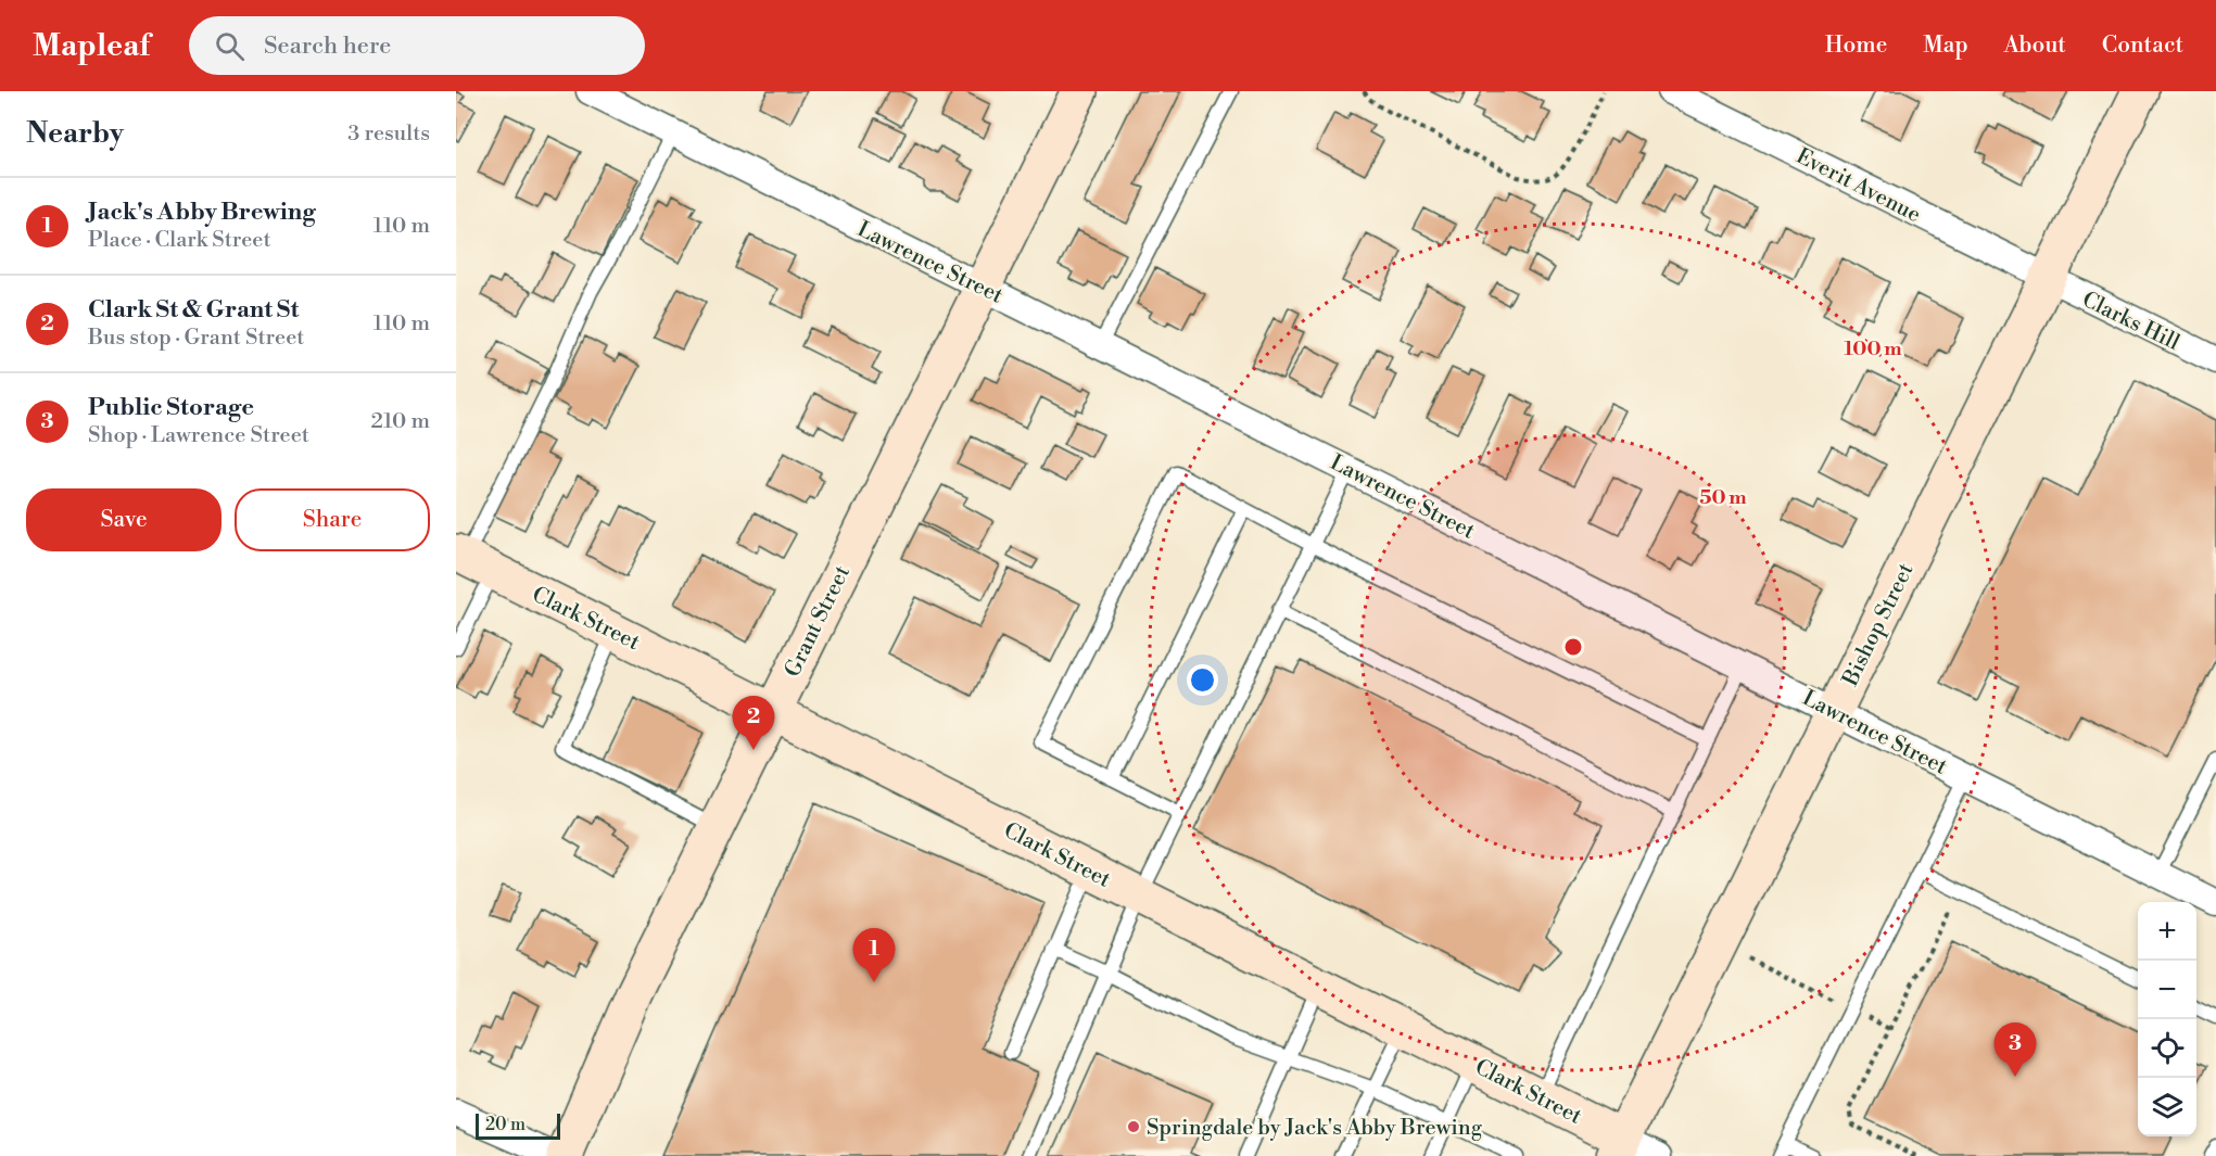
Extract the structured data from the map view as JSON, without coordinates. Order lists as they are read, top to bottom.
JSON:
{
  "streets": {
    "street": [
      "Everit Avenue",
      "Lawrence Street",
      "Clarks Hill",
      "Clark Street",
      "Grant Street",
      "Bishop Street"
    ]
  },
  "crossings": [
    ["Everit Avenue", "Clarks Hill"],
    ["Everit Avenue", "Bishop Street"],
    ["Lawrence Street", "Grant Street"],
    ["Lawrence Street", "Bishop Street"],
    ["Clarks Hill", "Bishop Street"],
    ["Clark Street", "Grant Street"],
    ["Clark Street", "Bishop Street"]
  ],
  "places": ["Springdale by Jack's Abby Brewing"],
  "scale_bar": "20 m",
  "page": {
    "header": "Mapleaf",
    "search": "Search here",
    "nav": [
      "Home",
      "Map",
      "About",
      "Contact"
    ],
    "heading": ["Nearby", "3 results"],
    "list": [
      {
        "mark": "1",
        "name": "Jack's Abby Brewing",
        "note": "Place · Clark Street",
        "value": "110 m"
      },
      {
        "mark": "2",
        "name": "Clark St & Grant St",
        "note": "Bus stop · Grant Street",
        "value": "110 m"
      },
      {
        "mark": "3",
        "name": "Public Storage",
        "note": "Shop · Lawrence Street",
        "value": "210 m"
      }
    ],
    "buttons": ["Save", "Share"],
    "pins": ["2", "1", "3"],
    "map_buttons": ["+", "−"],
    "scale": "20 m"
  },
  "rings": ["100 m", "50 m"]
}
